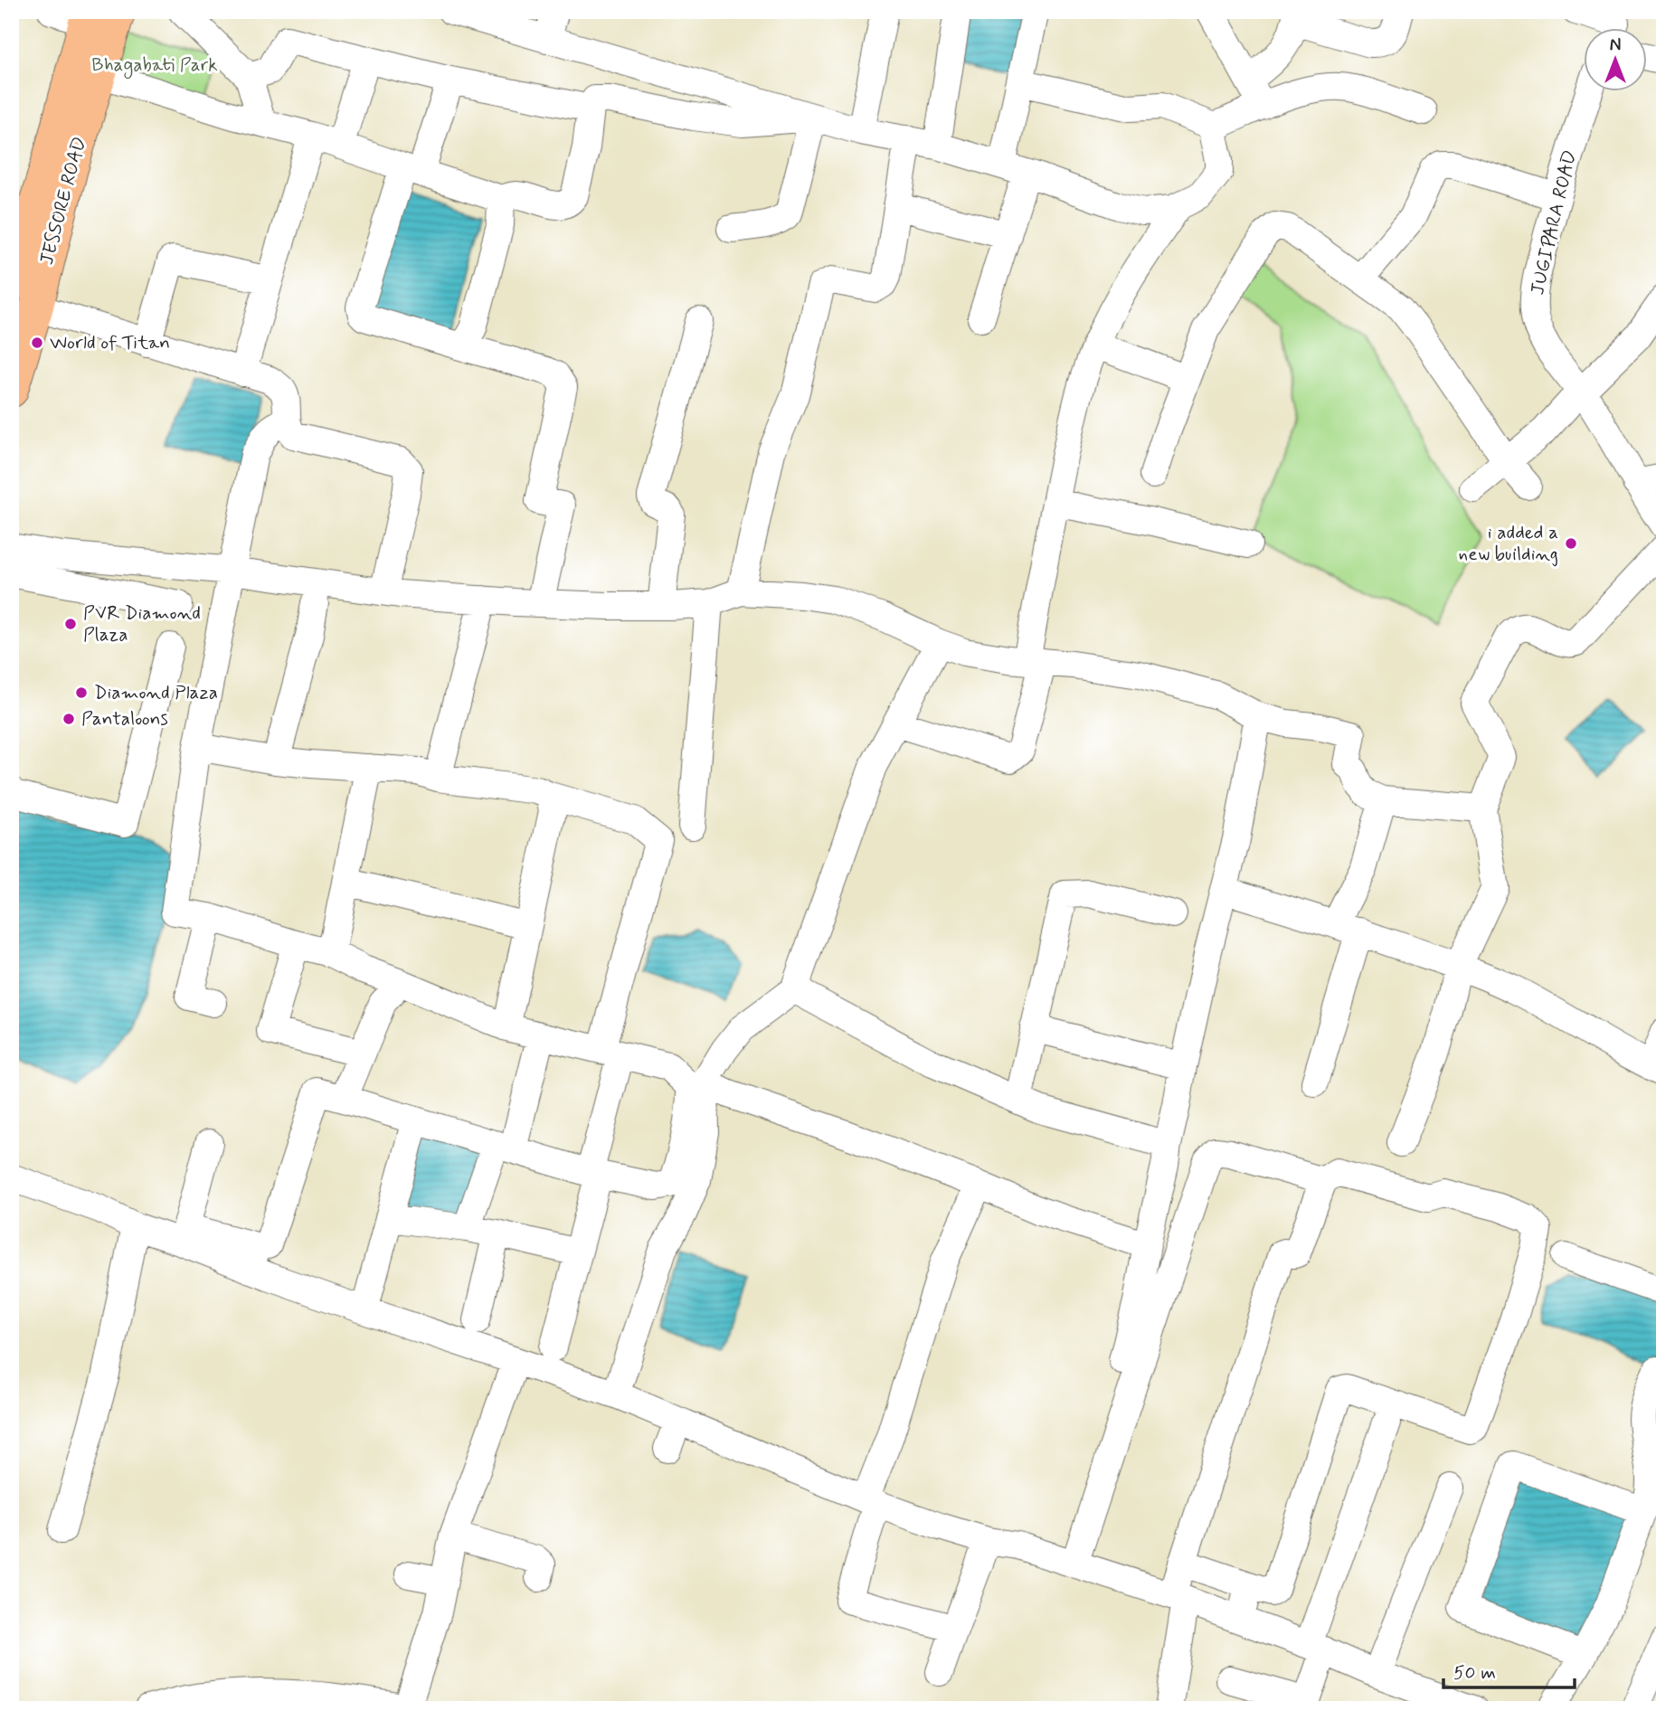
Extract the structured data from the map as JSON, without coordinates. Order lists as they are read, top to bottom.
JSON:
{
  "streets": {
    "main road": ["JESSORE ROAD"],
    "street": ["JUGIPARA ROAD"]
  },
  "parks": ["Bhagabati Park"],
  "places": [
    "World of Titan",
    "i added a new building",
    "PVR Diamond Plaza",
    "Diamond Plaza",
    "Pantaloons"
  ],
  "scale_bar": "50 m",
  "north": "top"
}
